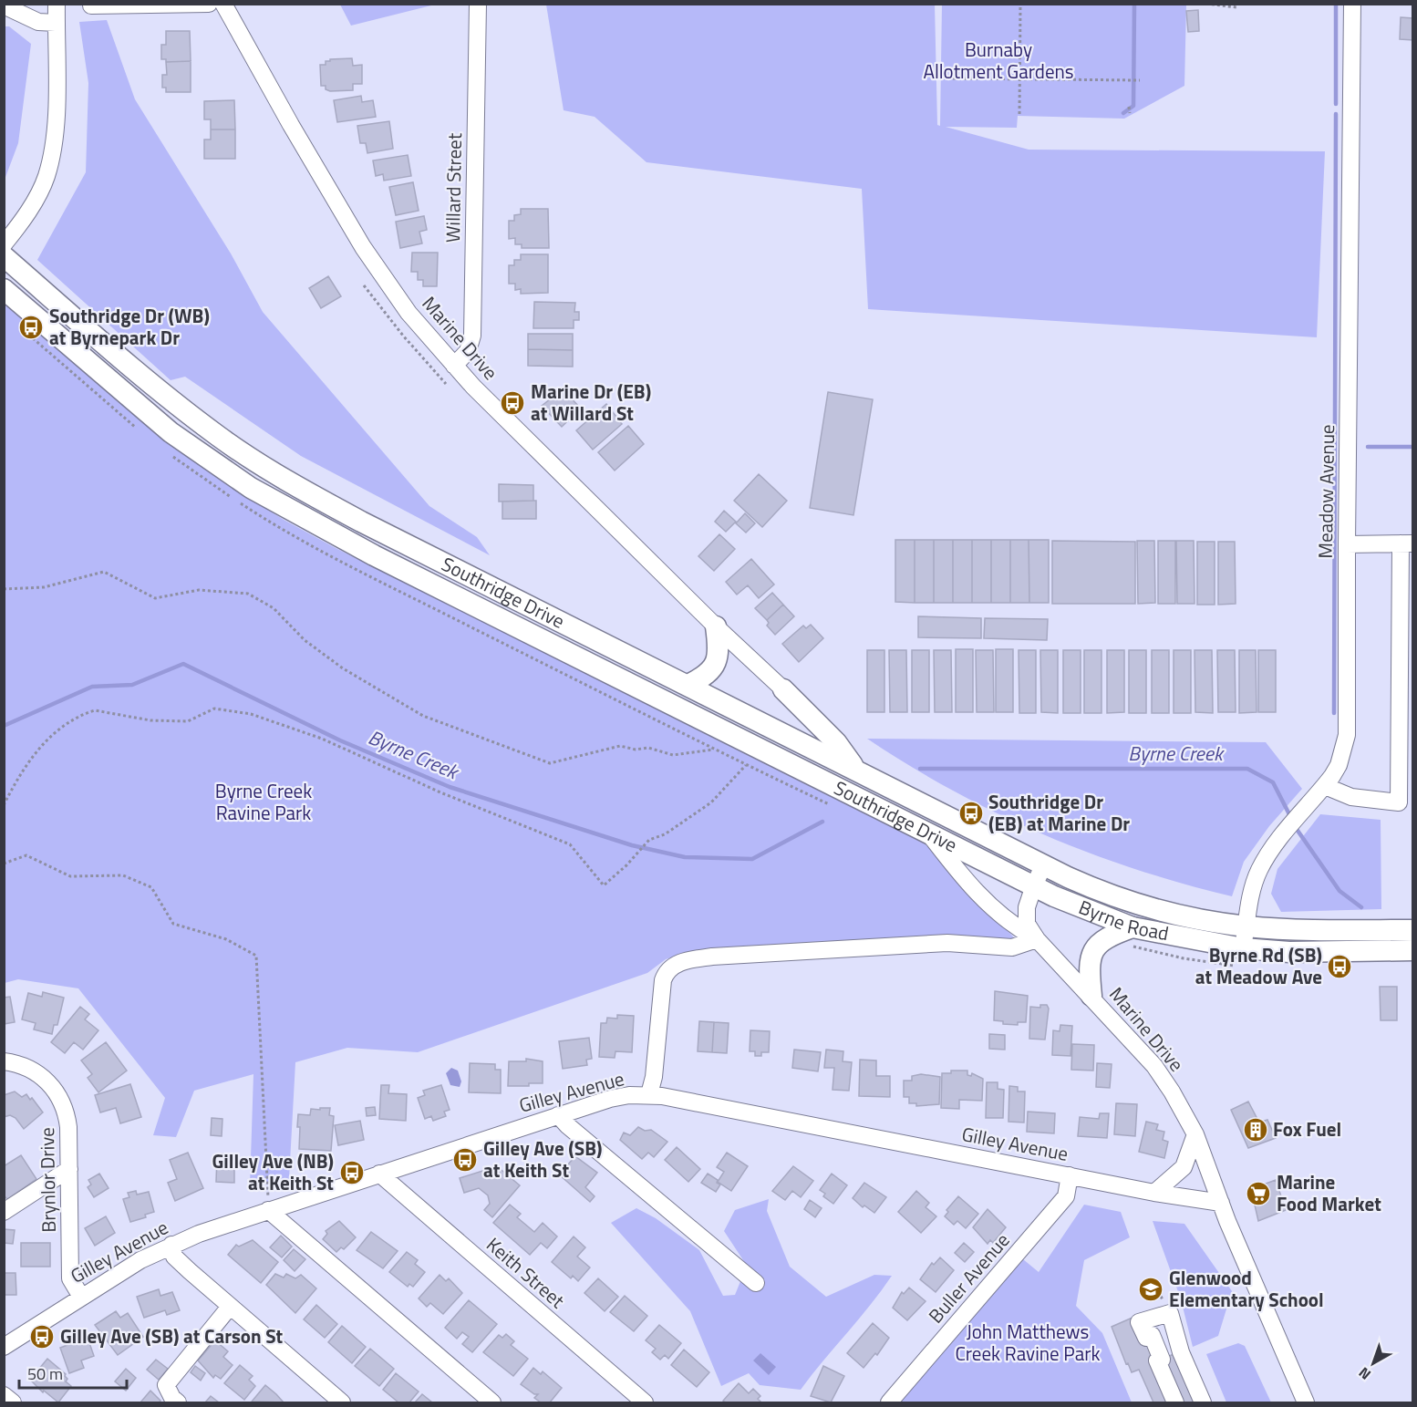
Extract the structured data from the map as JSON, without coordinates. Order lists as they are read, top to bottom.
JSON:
{
  "streets": {
    "main road": ["Southridge Drive", "Byrne Road"],
    "street": [
      "Willard Street",
      "Marine Drive",
      "Meadow Avenue",
      "Gilley Avenue",
      "Brynlor Drive",
      "Keith Street",
      "Buller Avenue"
    ]
  },
  "crossings": [
    ["Willard Street", "Marine Drive"],
    ["Marine Drive", "Southridge Drive"],
    ["Marine Drive", "Byrne Road"],
    ["Marine Drive", "Gilley Avenue"],
    ["Meadow Avenue", "Byrne Road"],
    ["Southridge Drive", "Byrne Road"],
    ["Gilley Avenue", "Brynlor Drive"],
    ["Gilley Avenue", "Keith Street"],
    ["Gilley Avenue", "Buller Avenue"]
  ],
  "water": ["Byrne Creek"],
  "parks": ["Burnaby Allotment Gardens", "Byrne Creek Ravine Park", "John Matthews Creek Ravine Park"],
  "places": {
    "bus stop": [
      "Southridge Dr (WB) at Byrnepark Dr",
      "Marine Dr (EB) at Willard St",
      "Southridge Dr (EB) at Marine Dr",
      "Byrne Rd (SB) at Meadow Ave",
      "Gilley Ave (SB) at Keith St",
      "Gilley Ave (NB) at Keith St",
      "Gilley Ave (SB) at Carson St"
    ],
    "building": ["Fox Fuel"],
    "supermarket": ["Marine Food Market"],
    "school or university": ["Glenwood Elementary School"]
  },
  "scale_bar": "50 m",
  "north": "bottom left"
}
